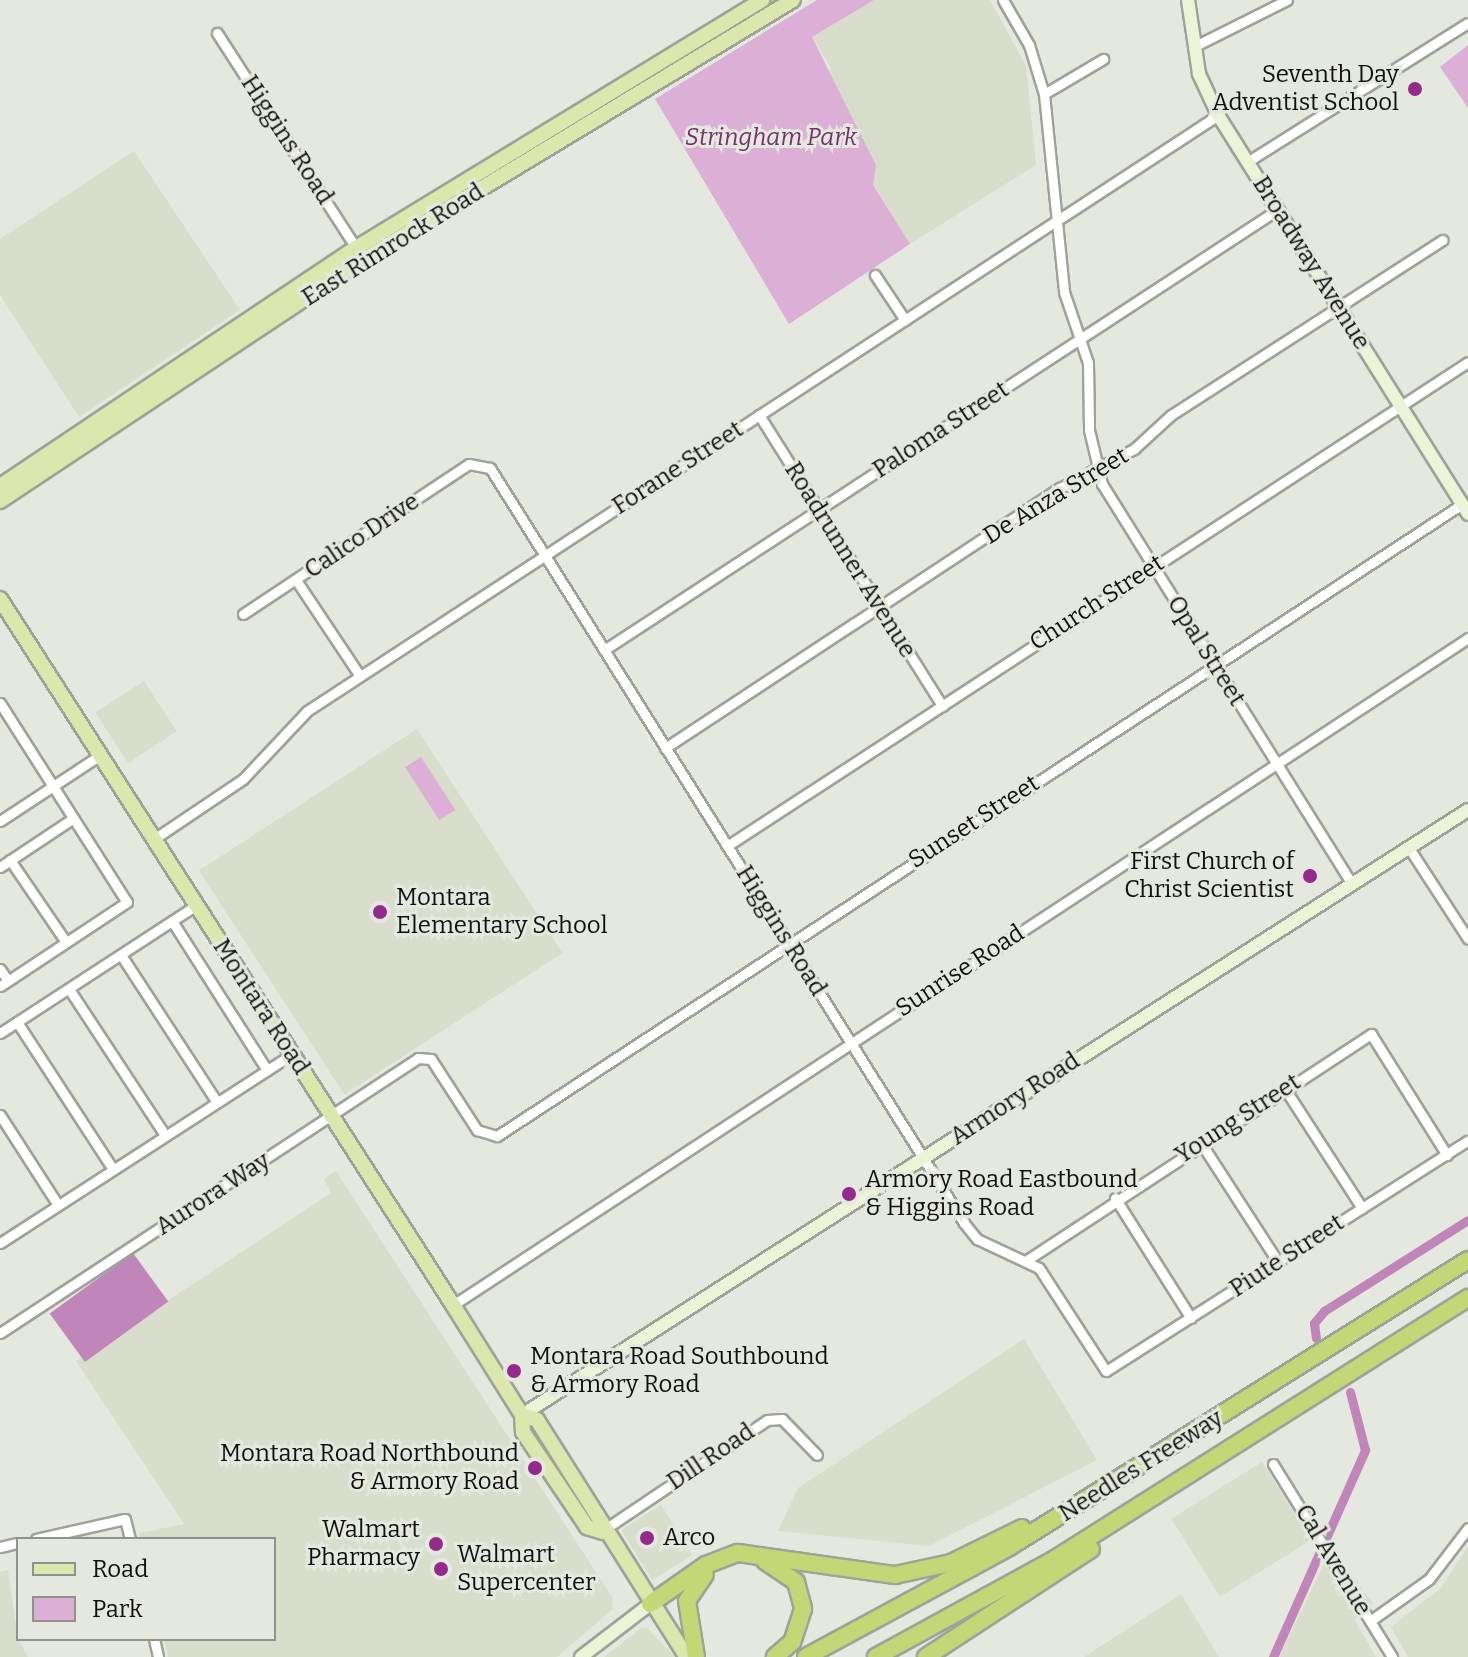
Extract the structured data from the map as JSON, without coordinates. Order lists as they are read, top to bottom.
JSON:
{
  "streets": {
    "highway": ["Needles Freeway"],
    "main road": [
      "East Rimrock Road",
      "Broadway Avenue",
      "Montara Road",
      "Armory Road"
    ],
    "street": [
      "Higgins Road",
      "Paloma Street",
      "Forane Street",
      "De Anza Street",
      "Calico Drive",
      "Roadrunner Avenue",
      "Church Street",
      "Opal Street",
      "Sunset Street",
      "Sunrise Road",
      "Young Street",
      "Aurora Way",
      "Piute Street",
      "Dill Road",
      "Cal Avenue"
    ]
  },
  "crossings": [
    ["Higgins Road", "East Rimrock Road"],
    ["Higgins Road", "Paloma Street"],
    ["Higgins Road", "Forane Street"],
    ["Higgins Road", "De Anza Street"],
    ["Higgins Road", "Calico Drive"],
    ["Higgins Road", "Church Street"],
    ["Higgins Road", "Sunset Street"],
    ["Higgins Road", "Sunrise Road"],
    ["Higgins Road", "Armory Road"],
    ["Higgins Road", "Young Street"],
    ["Higgins Road", "Piute Street"],
    ["Broadway Avenue", "Paloma Street"],
    ["Broadway Avenue", "Forane Street"],
    ["Broadway Avenue", "De Anza Street"],
    ["Broadway Avenue", "Church Street"],
    ["Broadway Avenue", "Sunset Street"],
    ["Paloma Street", "Roadrunner Avenue"],
    ["Paloma Street", "Opal Street"],
    ["Forane Street", "Roadrunner Avenue"],
    ["Forane Street", "Opal Street"],
    ["Forane Street", "Montara Road"],
    ["De Anza Street", "Roadrunner Avenue"],
    ["De Anza Street", "Opal Street"],
    ["Roadrunner Avenue", "Church Street"],
    ["Church Street", "Opal Street"],
    ["Opal Street", "Sunset Street"],
    ["Opal Street", "Sunrise Road"],
    ["Opal Street", "Armory Road"],
    ["Sunset Street", "Aurora Way"],
    ["Sunrise Road", "Montara Road"],
    ["Montara Road", "Armory Road"],
    ["Montara Road", "Aurora Way"],
    ["Montara Road", "Dill Road"],
    ["Young Street", "Piute Street"]
  ],
  "parks": ["Stringham Park"],
  "places": [
    "Seventh Day Adventist School",
    "First Church of Christ Scientist",
    "Montara Elementary School",
    "Armory Road Eastbound & Higgins Road",
    "Montara Road Southbound & Armory Road",
    "Montara Road Northbound & Armory Road",
    "Arco",
    "Walmart Pharmacy",
    "Walmart Supercenter"
  ],
  "legend": ["Road", "Park"]
}
